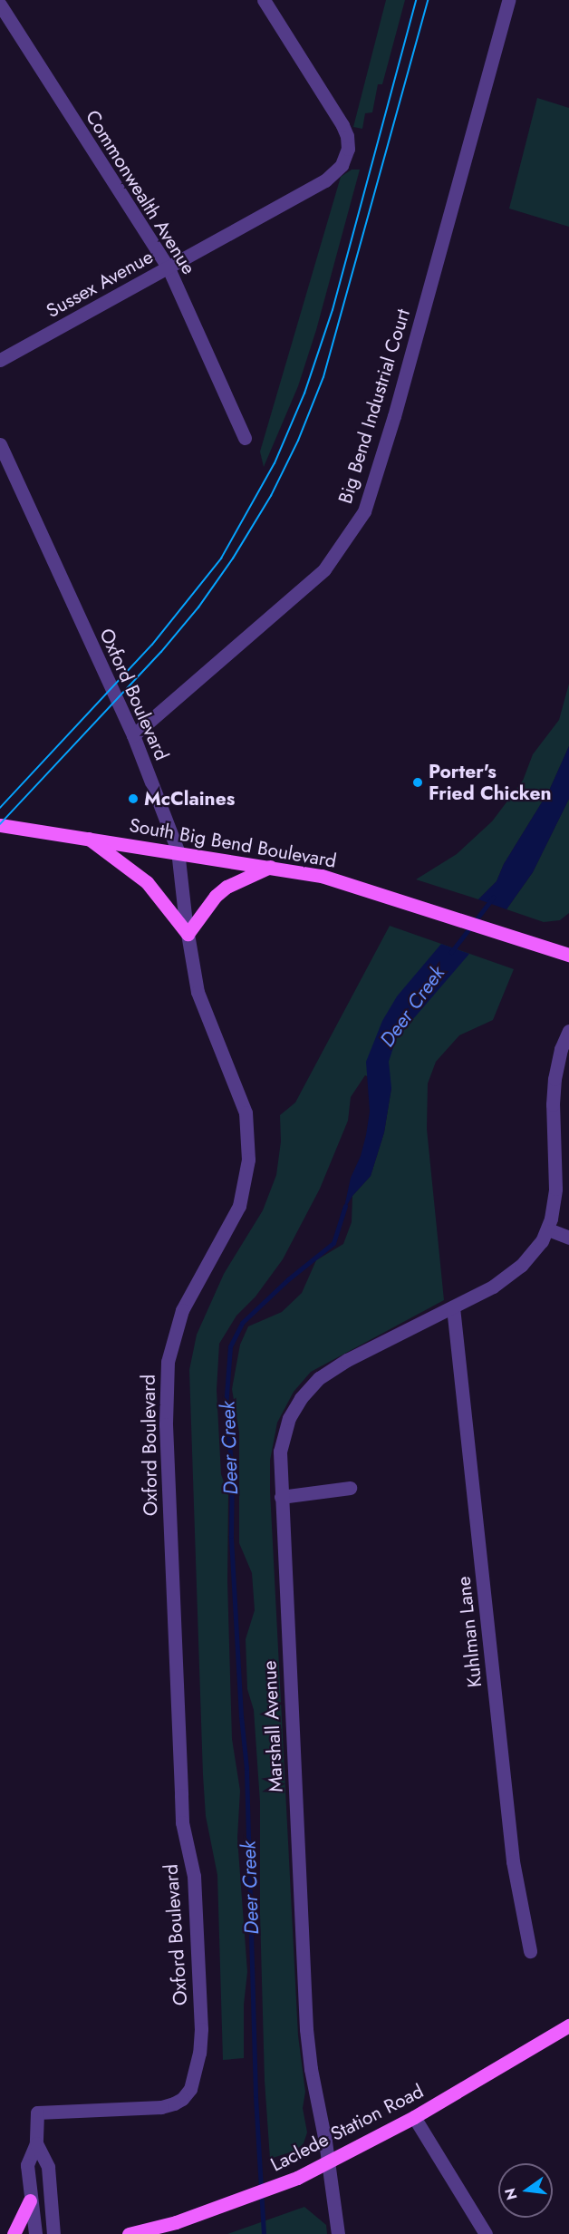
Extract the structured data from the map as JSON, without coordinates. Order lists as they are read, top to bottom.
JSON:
{
  "streets": {
    "main road": ["South Big Bend Boulevard", "Laclede Station Road"],
    "street": [
      "Commonwealth Avenue",
      "Sussex Avenue",
      "Big Bend Industrial Court",
      "Oxford Boulevard",
      "Kuhlman Lane",
      "Marshall Avenue"
    ]
  },
  "crossings": [
    ["Commonwealth Avenue", "Sussex Avenue"],
    ["Big Bend Industrial Court", "Oxford Boulevard"],
    ["Oxford Boulevard", "South Big Bend Boulevard"],
    ["Kuhlman Lane", "Marshall Avenue"],
    ["Marshall Avenue", "Laclede Station Road"]
  ],
  "water": ["Deer Creek"],
  "places": ["Porter's Fried Chicken", "McClaines"],
  "north": "left"
}
